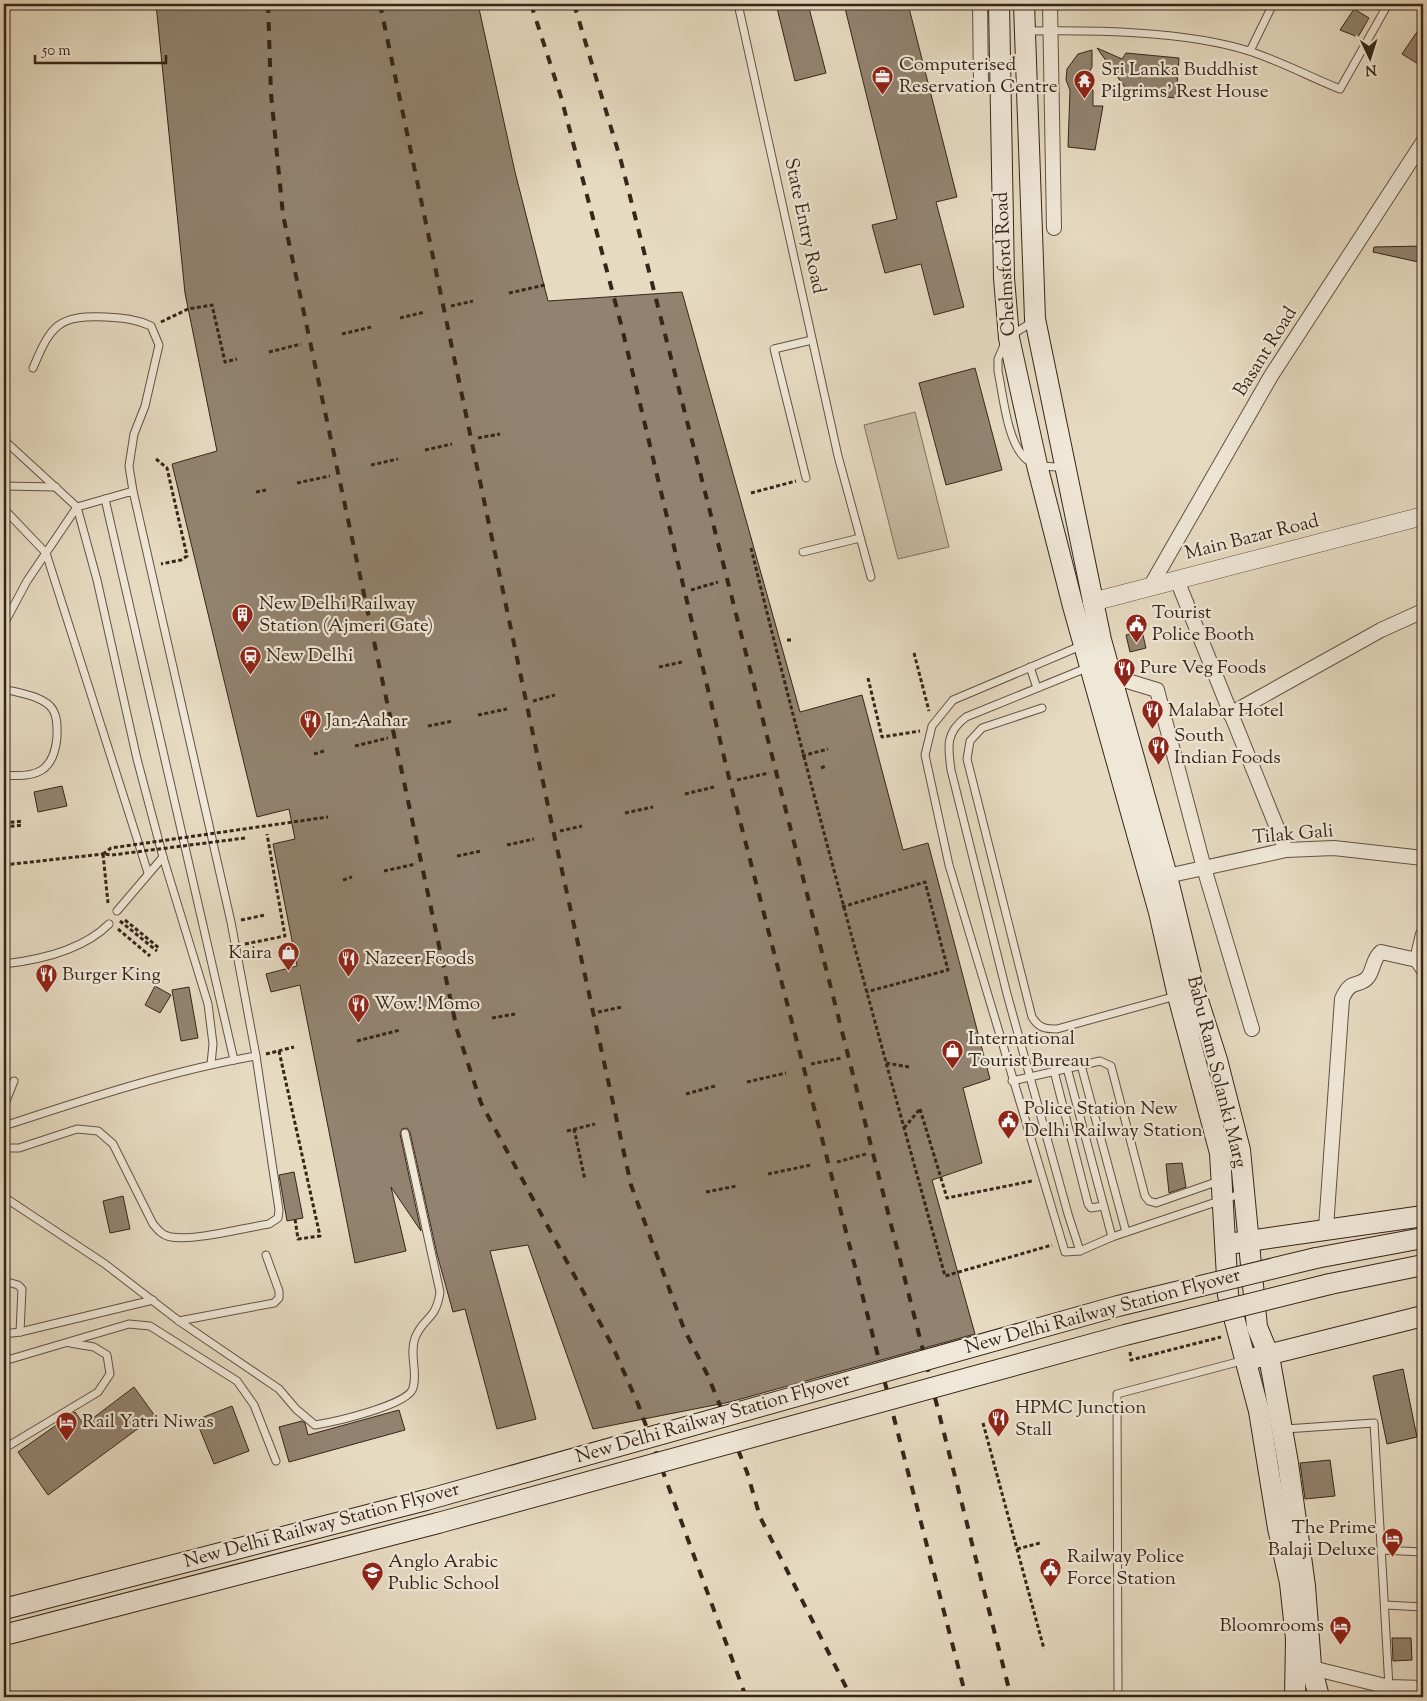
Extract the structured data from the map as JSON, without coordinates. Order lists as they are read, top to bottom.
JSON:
{
  "streets": {
    "main road": ["Chelmsford Road", "Babu Ram Solanki Marg", "New Delhi Railway Station Flyover"],
    "street": ["Basant Road", "Main Bazar Road", "Tilak Gali"],
    "lane": ["State Entry Road"]
  },
  "crossings": [
    ["Chelmsford Road", "Main Bazar Road"],
    ["Chelmsford Road", "Babu Ram Solanki Marg"],
    ["Basant Road", "Main Bazar Road"],
    ["Main Bazar Road", "Babu Ram Solanki Marg"],
    ["Tilak Gali", "Babu Ram Solanki Marg"]
  ],
  "places": {
    "office": ["Computerised Reservation Centre"],
    "temple": ["Sri Lanka Buddhist Pilgrims' Rest House"],
    "building": ["New Delhi Railway Station (Ajmeri Gate)"],
    "public building": ["Tourist Police Booth", "Police Station New Delhi Railway Station", "Railway Police Force Station"],
    "station": ["New Delhi"],
    "restaurant": [
      "Pure Veg Foods",
      "Malabar Hotel",
      "Jan-Aahar",
      "South Indian Foods",
      "Nazeer Foods",
      "Burger King",
      "Wow! Momo",
      "HPMC Junction Stall"
    ],
    "shop": ["Kaira", "International Tourist Bureau"],
    "hotel": ["Rail Yatri Niwas", "The Prime Balaji Deluxe", "Bloomrooms"],
    "school or university": ["Anglo Arabic Public School"]
  },
  "scale_bar": "50 m",
  "north": "bottom"
}
